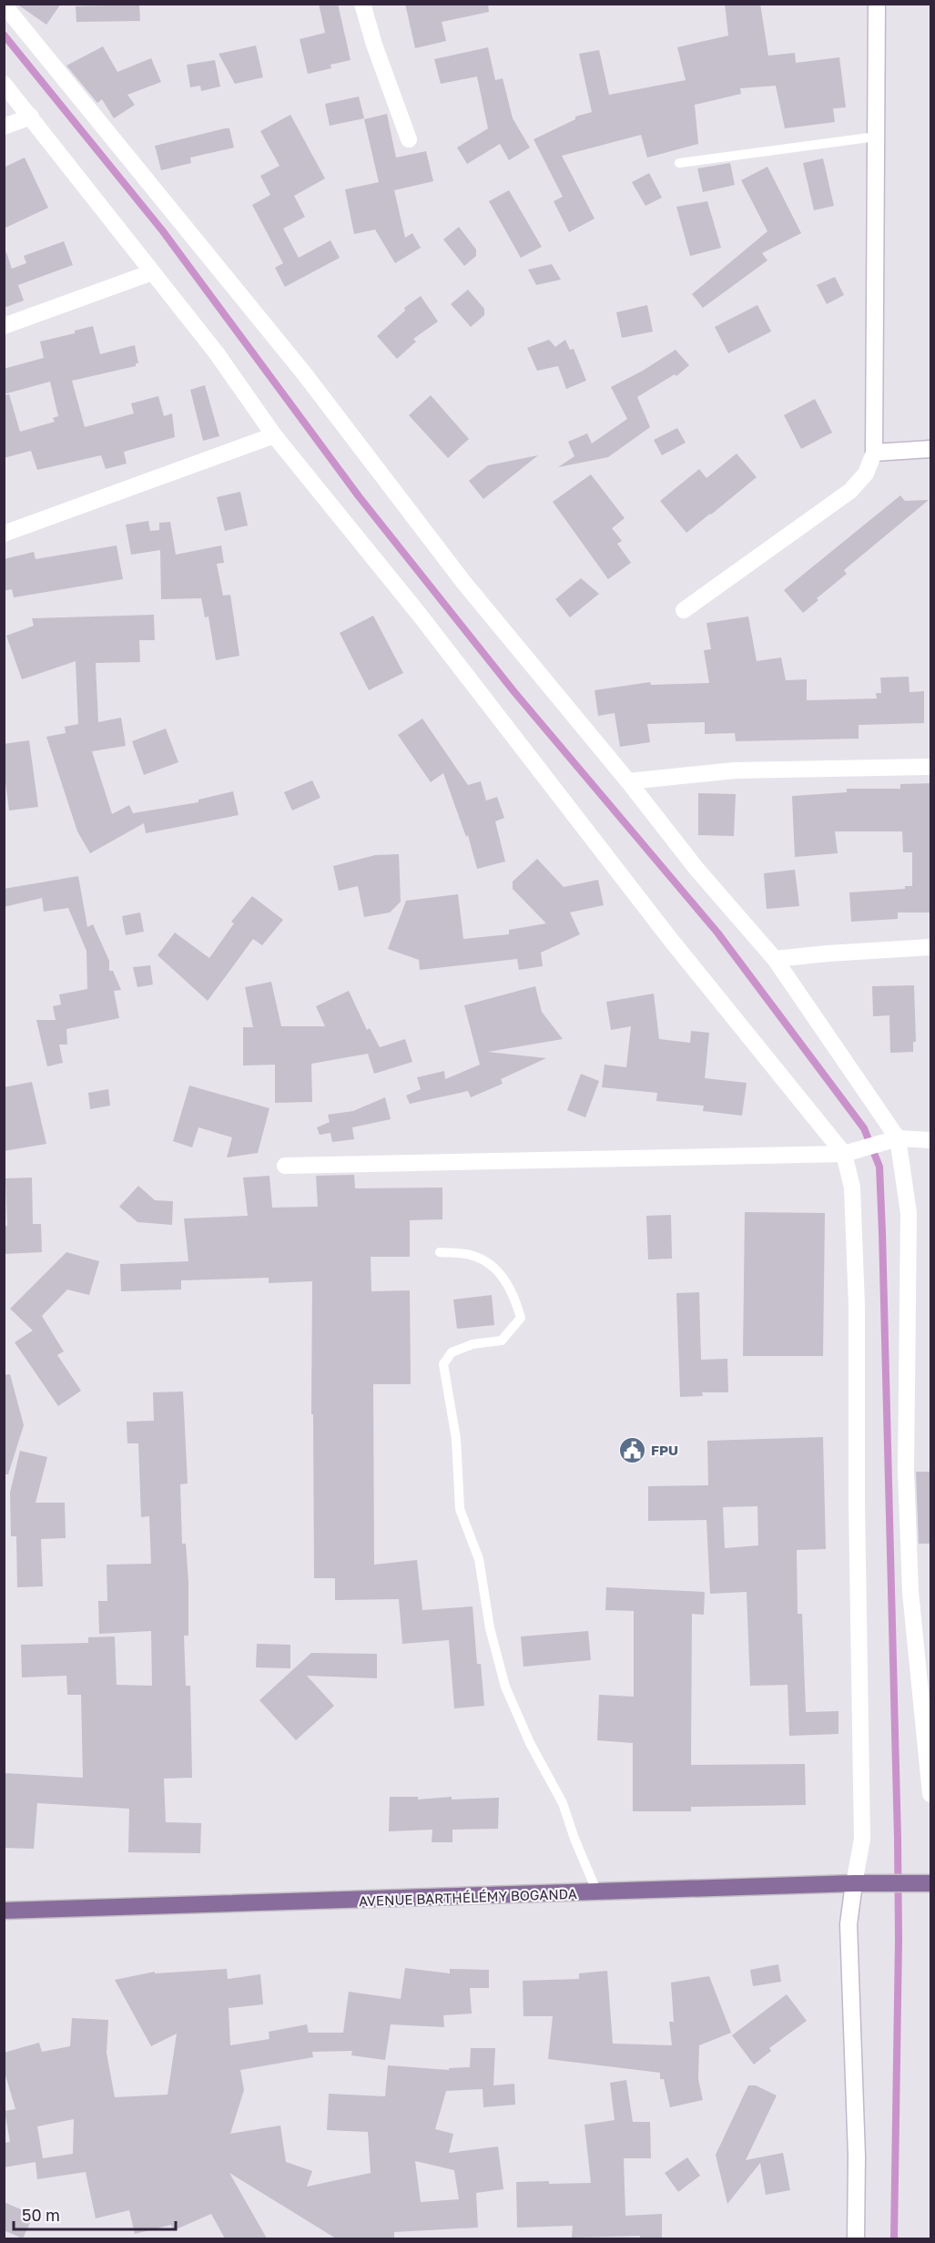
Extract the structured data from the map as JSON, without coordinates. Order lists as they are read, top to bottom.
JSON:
{
  "streets": {
    "main road": ["AVENUE BARTHÉLÉMY BOGANDA"]
  },
  "places": {
    "public building": ["FPU"]
  },
  "scale_bar": "50 m"
}
